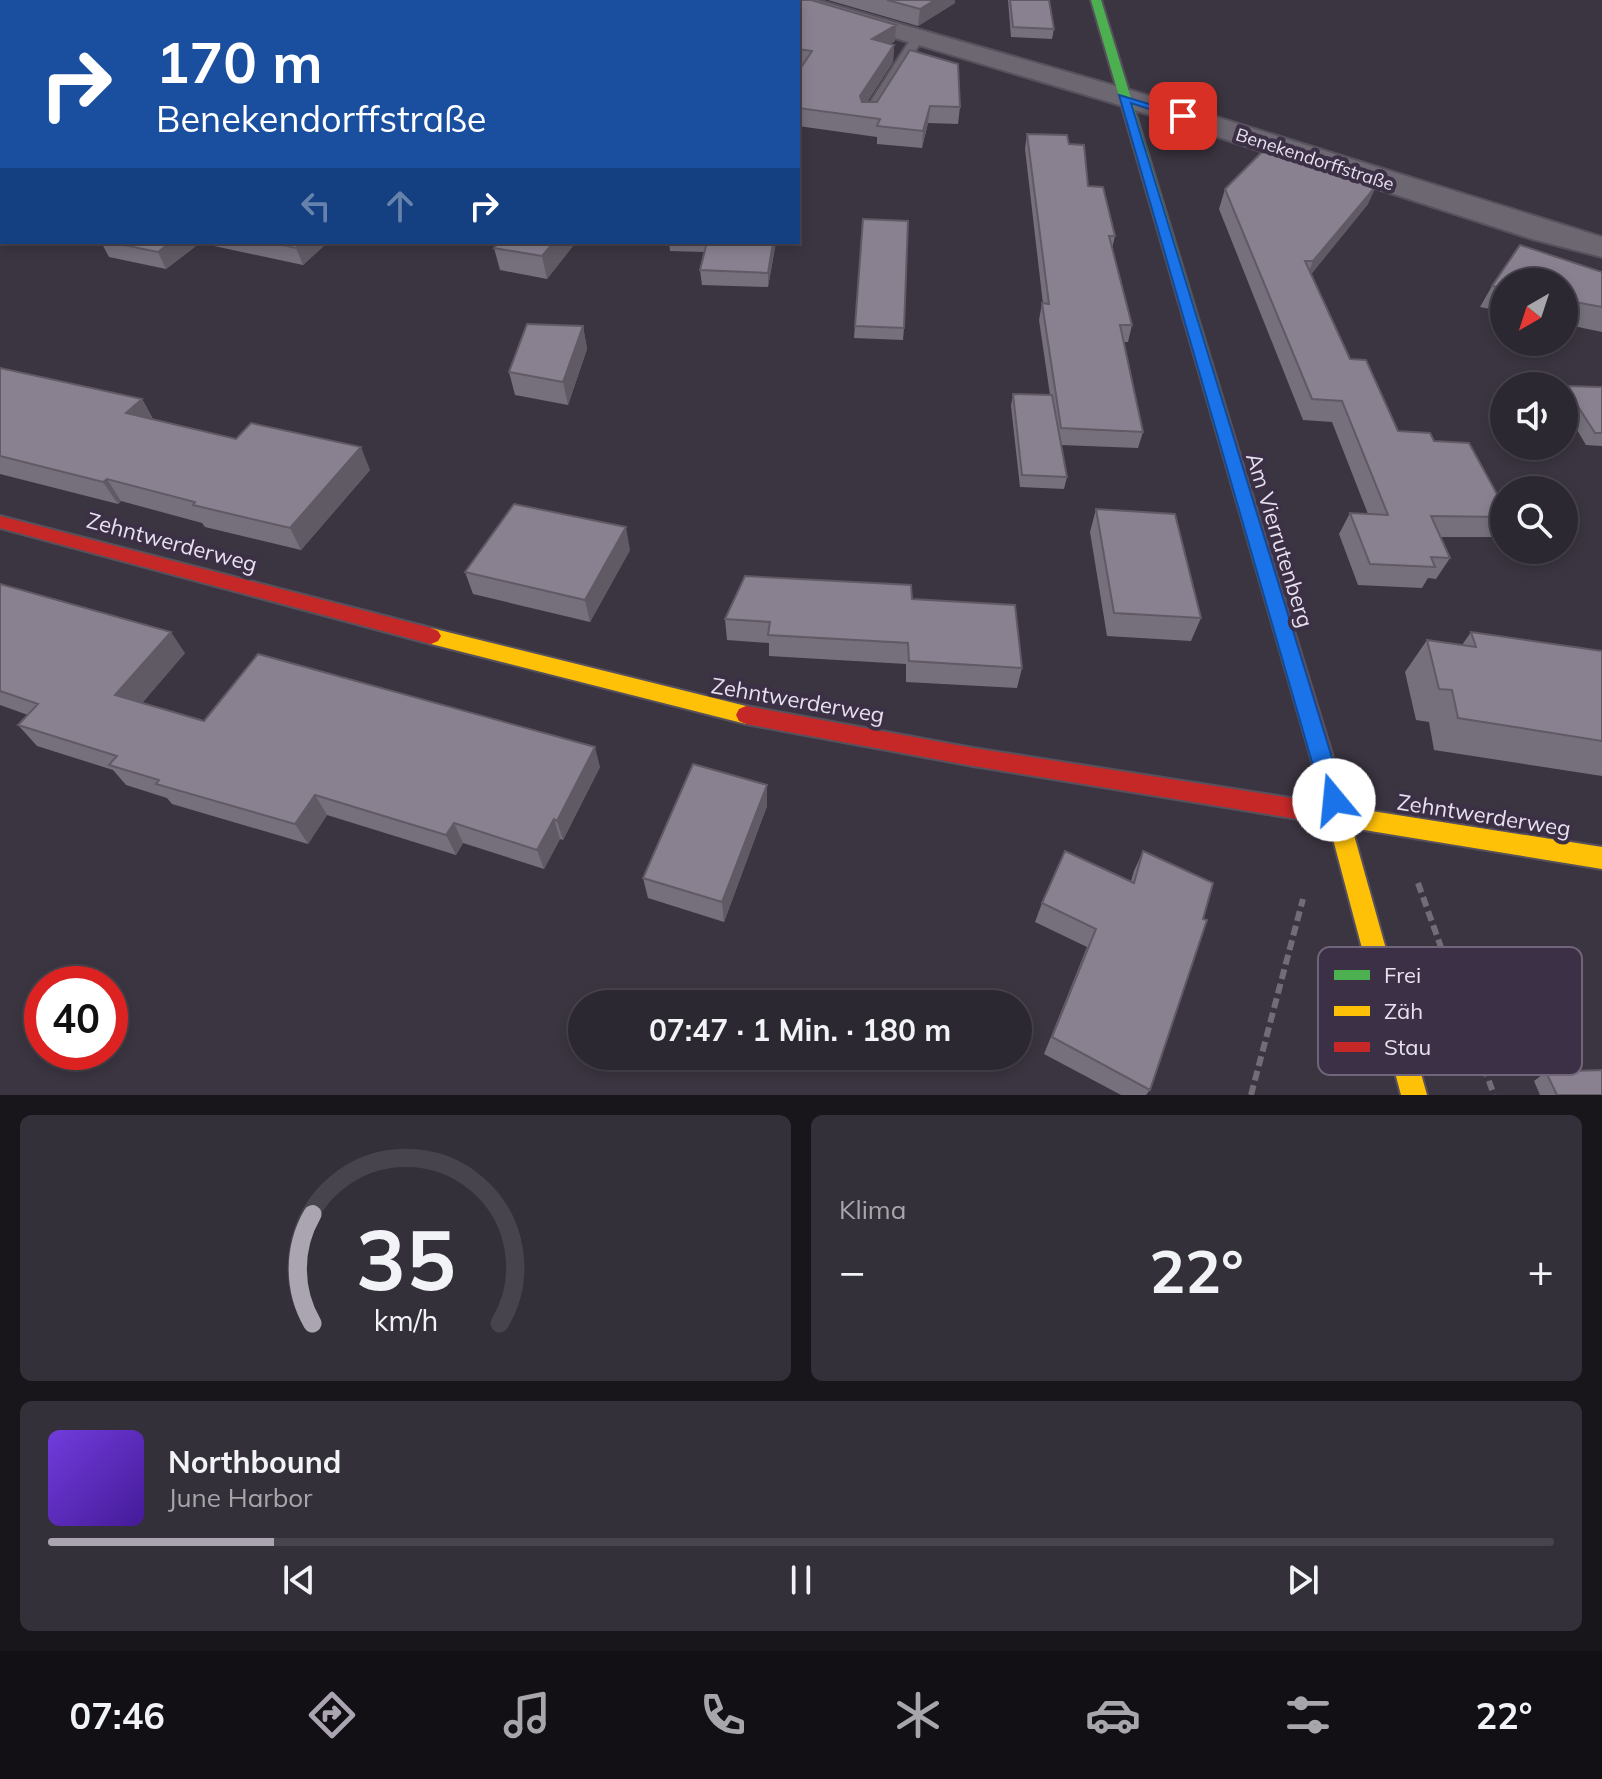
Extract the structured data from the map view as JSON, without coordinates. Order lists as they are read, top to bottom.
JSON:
{
  "streets": {
    "street": ["Benekendorffstraße", "Am Vierrutenberg", "Zehntwerderweg"]
  },
  "crossings": [
    ["Benekendorffstraße", "Am Vierrutenberg"],
    ["Am Vierrutenberg", "Zehntwerderweg"]
  ],
  "legend": ["Frei", "Zäh", "Stau"],
  "north": "bottom left",
  "page": {
    "turn": ["170 m", "Benekendorffstraße"],
    "limit": "40",
    "trip": "07:47 · 1 Min. · 180 m",
    "tile": "Klima",
    "heat": ["−", "22°", "+"],
    "song": ["Northbound", "June Harbor"],
    "tabs": ["07:46", "22°"],
    "gauge": ["35", "km/h"]
  }
}
